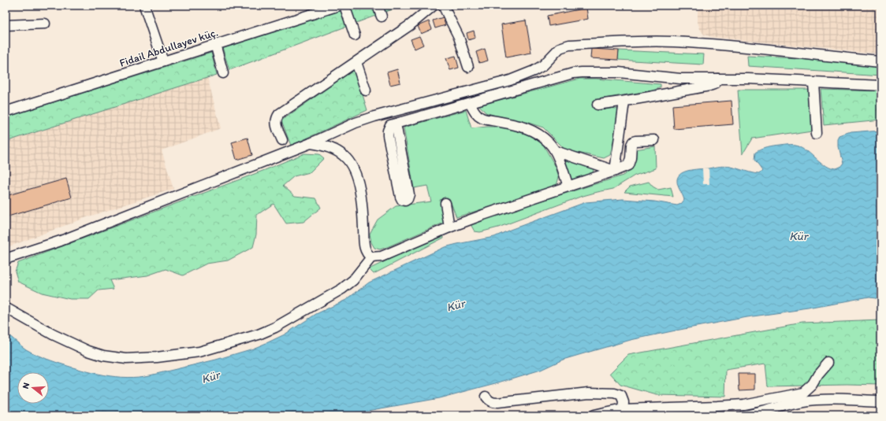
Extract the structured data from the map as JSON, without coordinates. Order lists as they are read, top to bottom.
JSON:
{
  "streets": {
    "street": ["Fidail Abdullayev küç."]
  },
  "water": ["Kür"],
  "north": "left"
}
